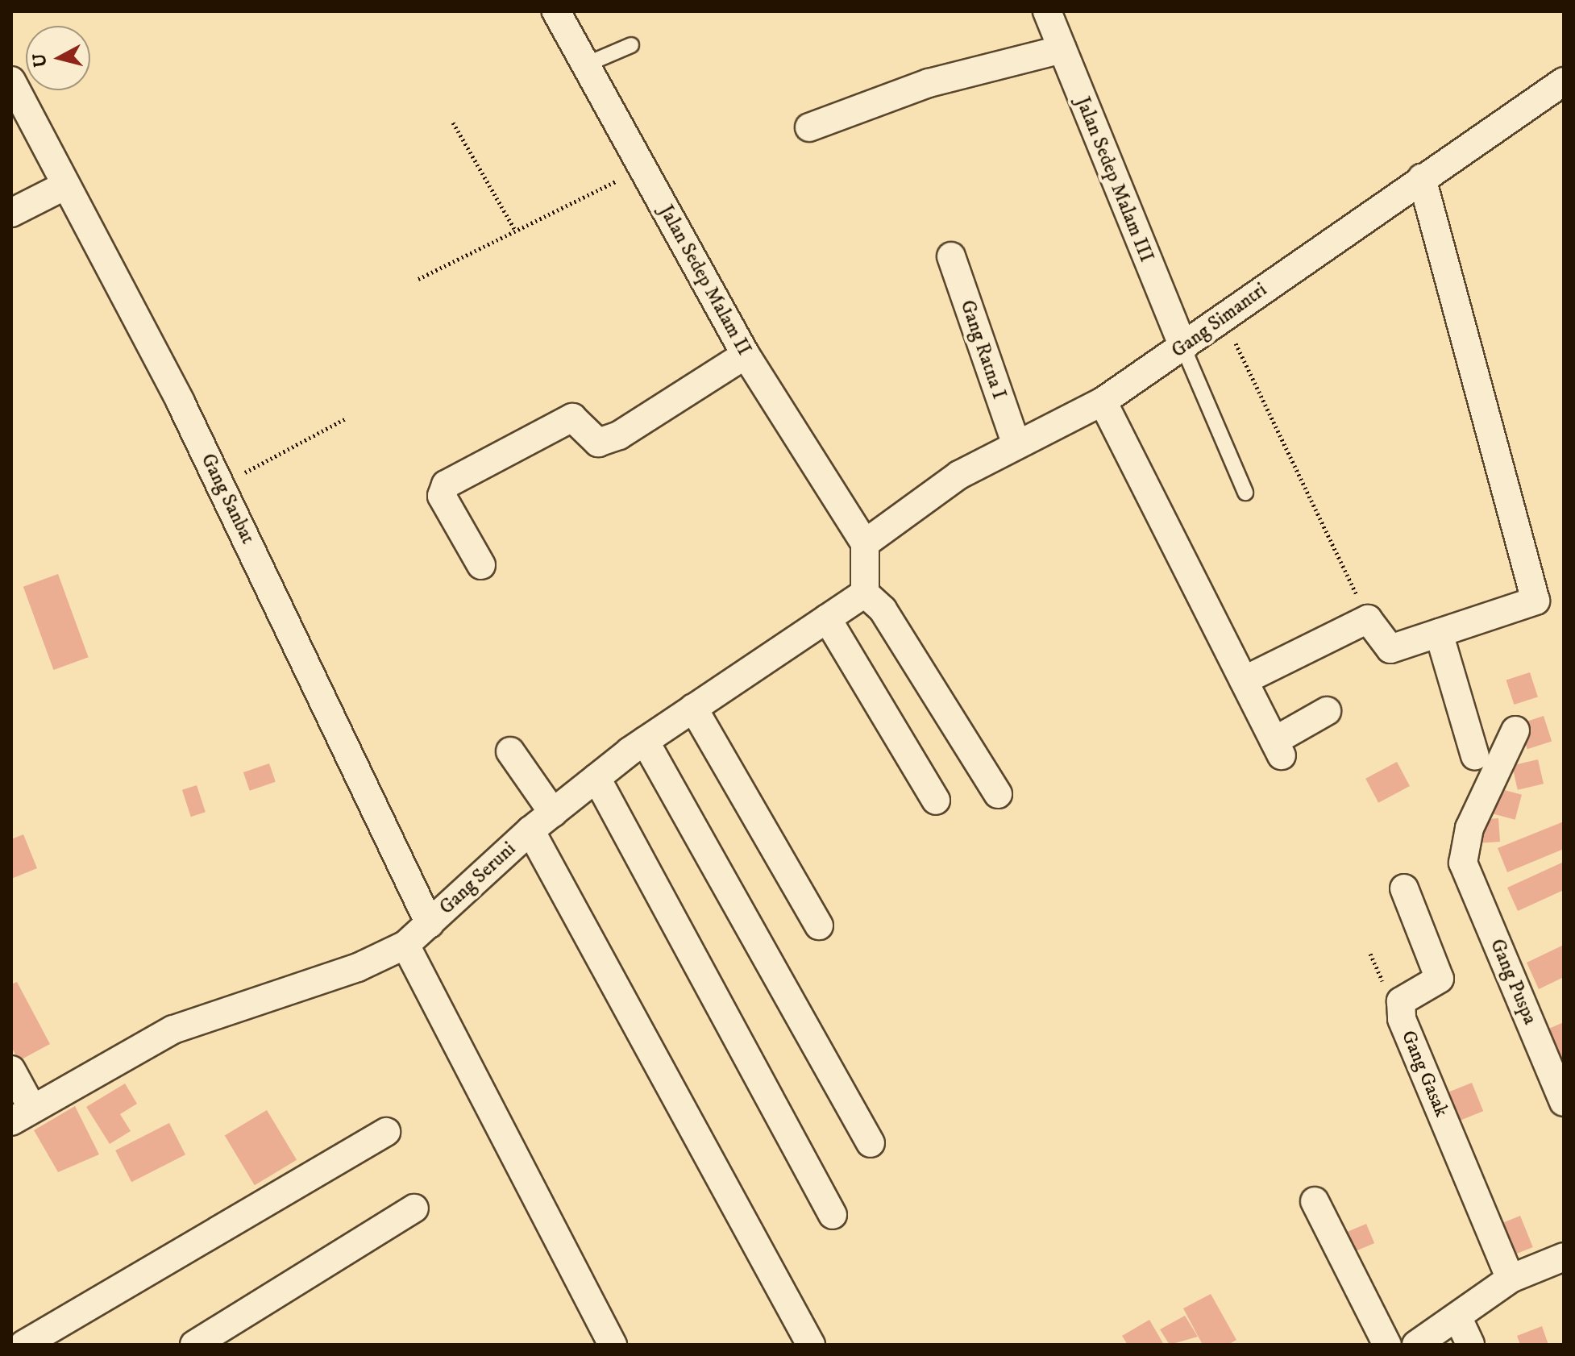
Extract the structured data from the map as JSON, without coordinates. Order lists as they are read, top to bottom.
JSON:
{
  "streets": {
    "street": [
      "Jalan Sedep Malam III",
      "Jalan Sedep Malam II",
      "Gang Simantri",
      "Gang Ratna I",
      "Gang Sanbat",
      "Gang Seruni",
      "Gang Puspa",
      "Gang Gasak"
    ]
  },
  "crossings": [
    ["Jalan Sedep Malam III", "Gang Simantri"],
    ["Jalan Sedep Malam II", "Gang Simantri"],
    ["Gang Simantri", "Gang Ratna I"],
    ["Gang Sanbat", "Gang Seruni"]
  ],
  "north": "left"
}
